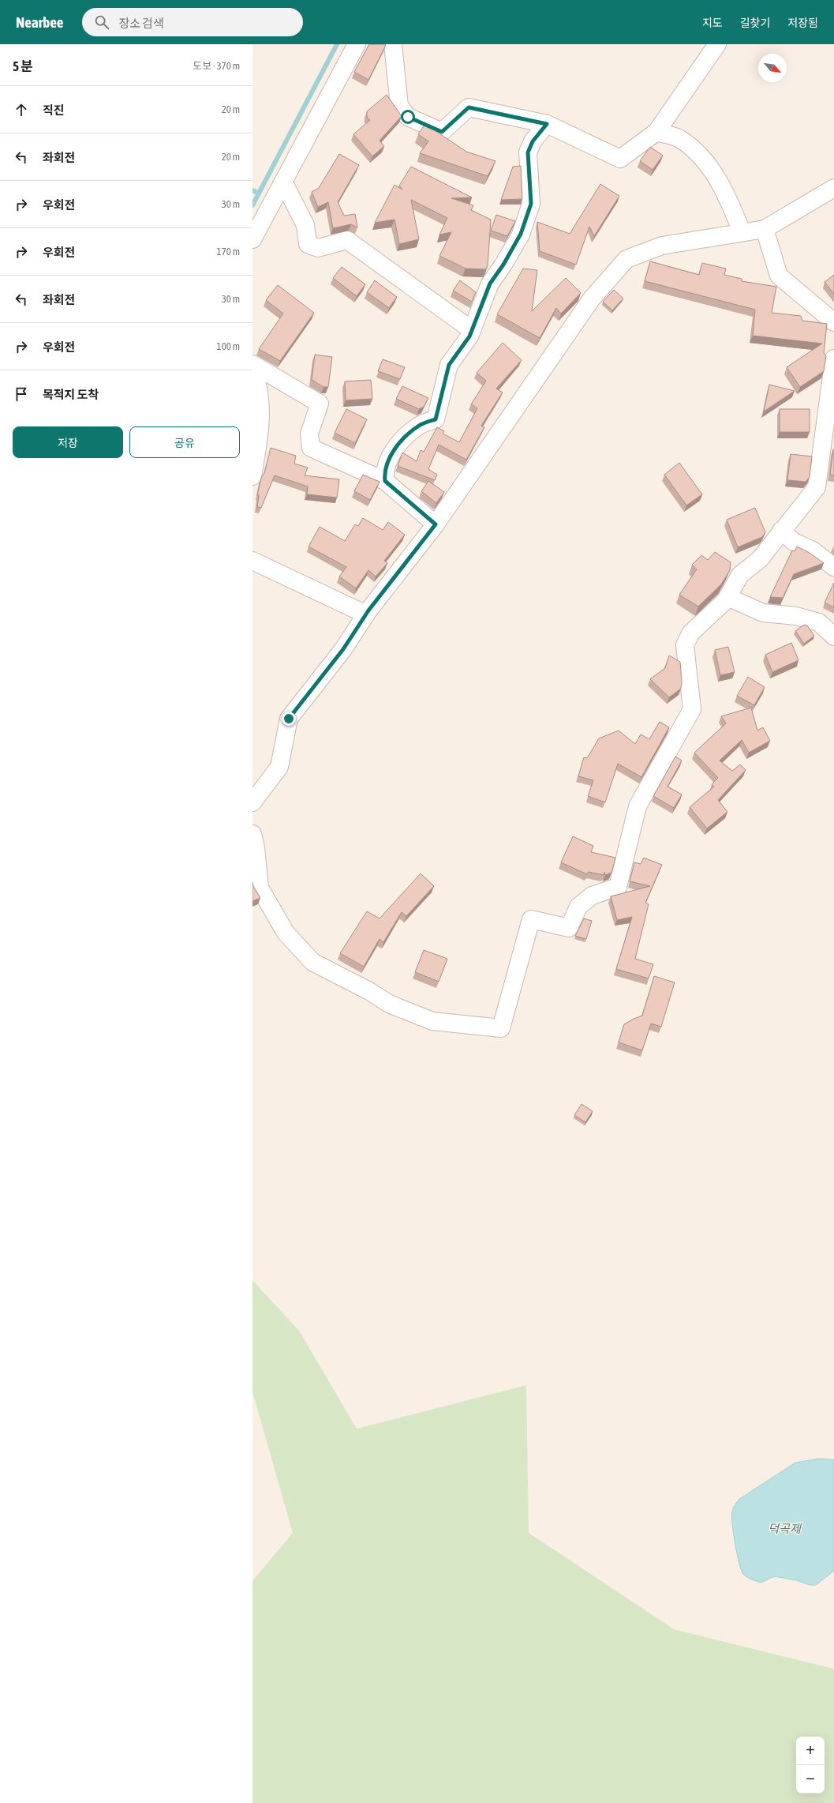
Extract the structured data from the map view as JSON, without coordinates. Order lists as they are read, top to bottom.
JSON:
{
  "water": ["덕곡제"],
  "north": "bottom right",
  "page": {
    "header": "Nearbee",
    "search": "장소 검색",
    "nav": ["지도", "길찾기", "저장됨"],
    "heading": ["5 분", "도보 · 370 m"],
    "list": [
      ["직진", "20 m"],
      ["좌회전", "20 m"],
      ["우회전", "30 m"],
      ["우회전", "170 m"],
      ["좌회전", "30 m"],
      ["우회전", "100 m"],
      "목적지 도착"
    ],
    "buttons": ["저장", "공유"],
    "map_buttons": ["+", "−"]
  }
}
